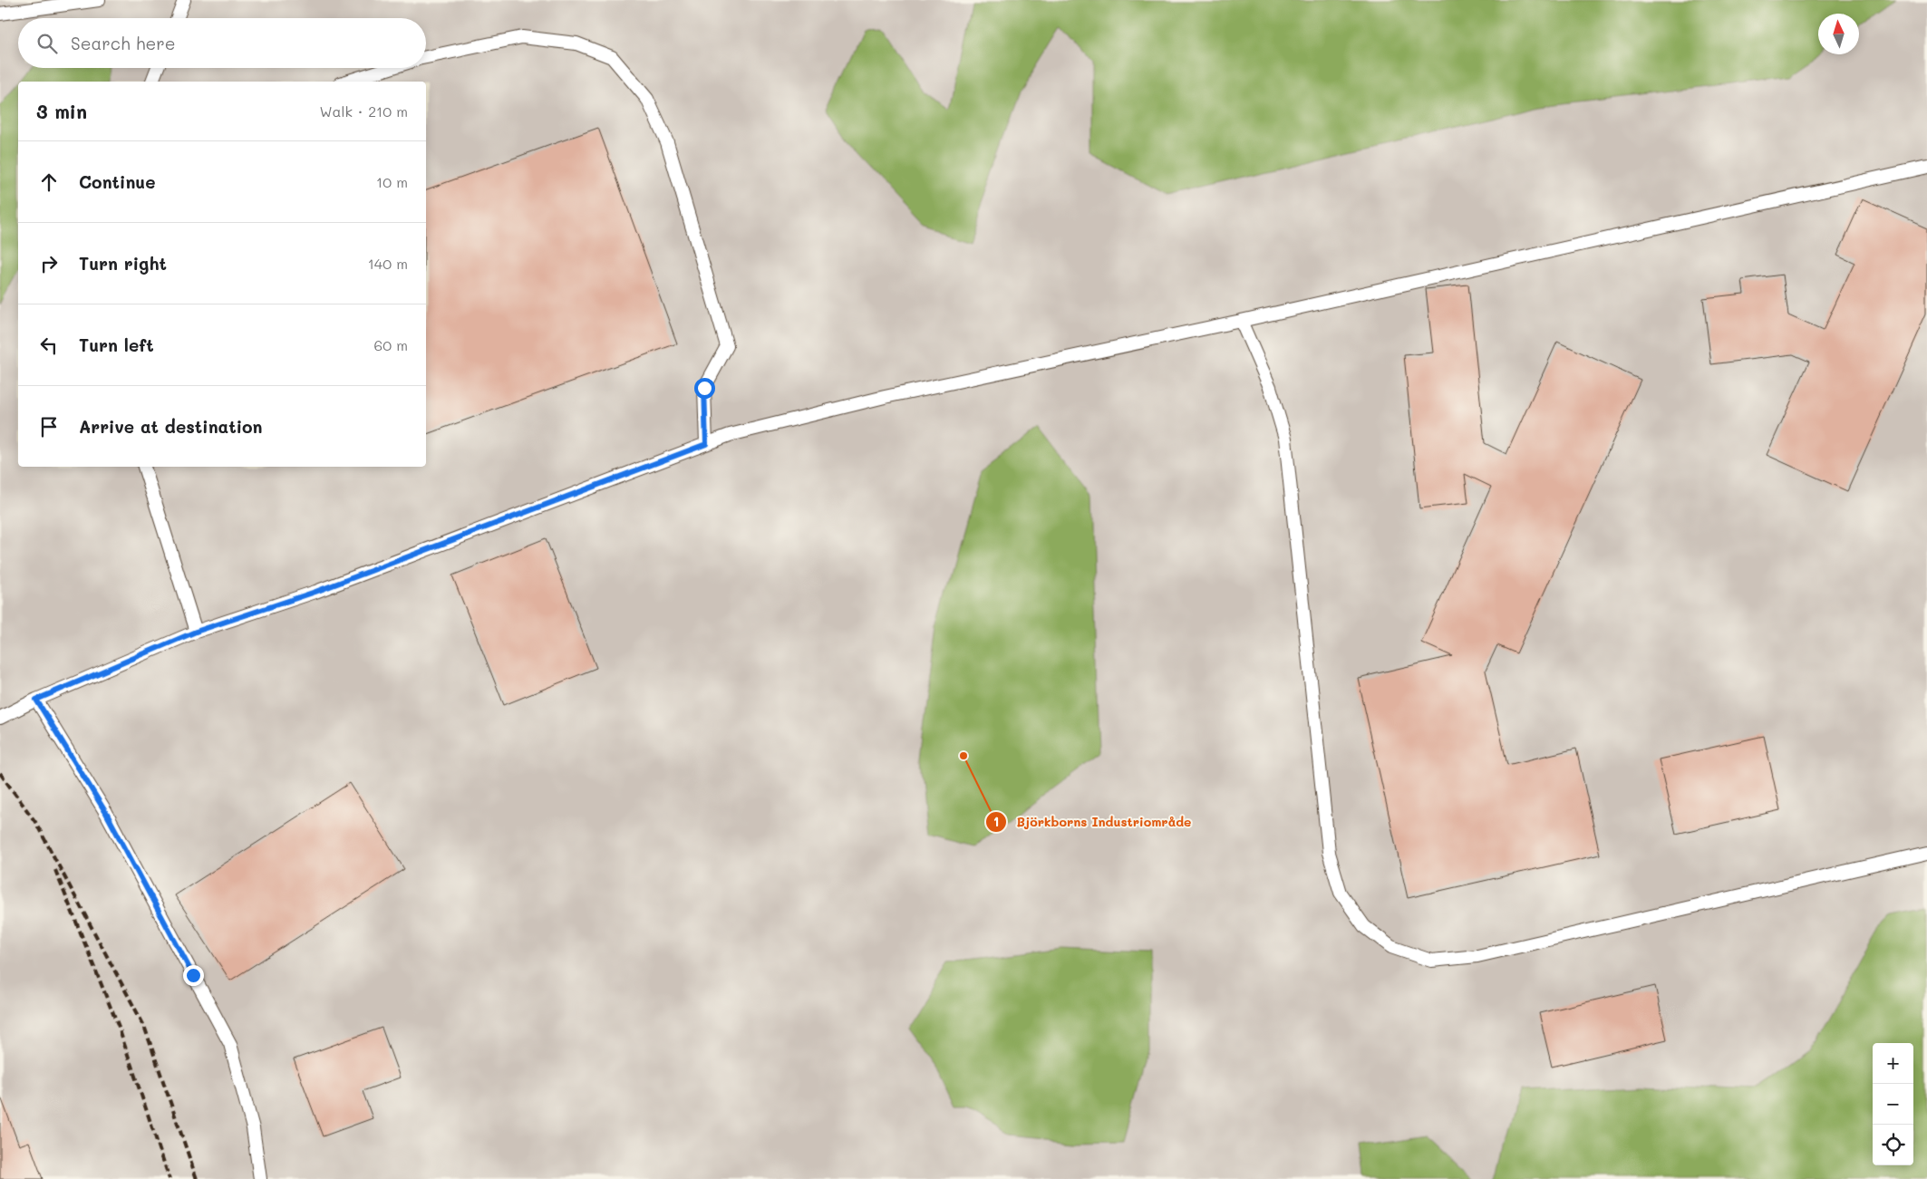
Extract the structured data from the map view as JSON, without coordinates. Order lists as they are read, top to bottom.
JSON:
{
  "places": ["Björkborns Industriområde"],
  "north": "top",
  "page": {
    "search": "Search here",
    "heading": ["3 min", "Walk · 210 m"],
    "list": [
      ["Continue", "10 m"],
      ["Turn right", "140 m"],
      ["Turn left", "60 m"],
      "Arrive at destination"
    ],
    "map_buttons": ["+", "−"]
  }
}
